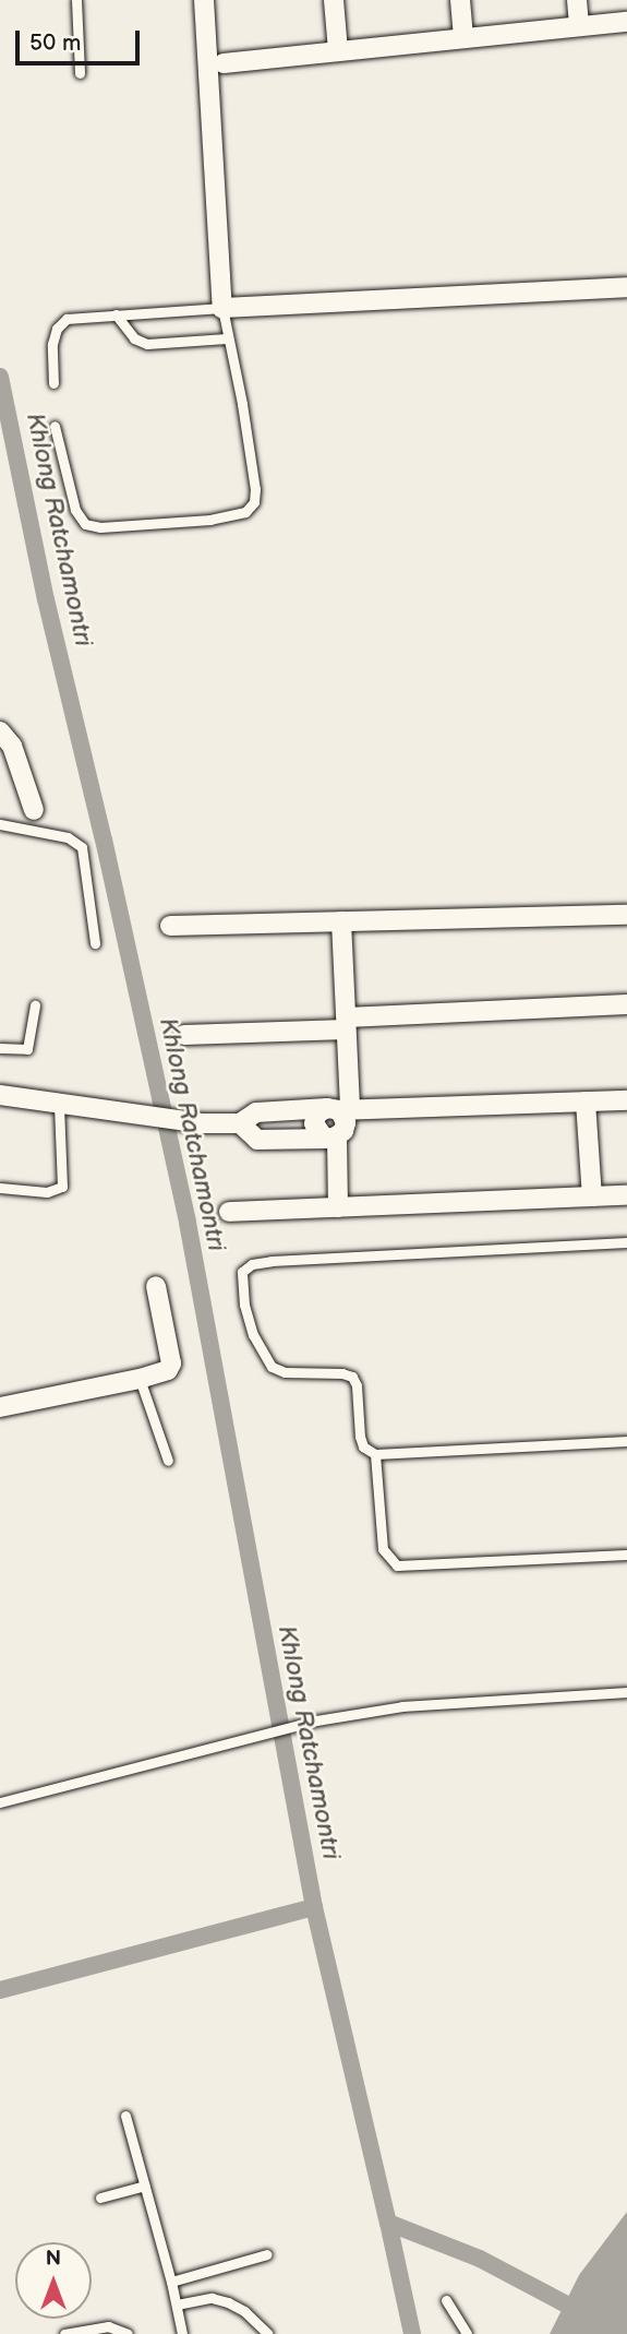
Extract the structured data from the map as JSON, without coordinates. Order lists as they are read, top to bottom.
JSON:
{
  "water": ["Khlong Ratchamontri"],
  "scale_bar": "50 m",
  "north": "top"
}
